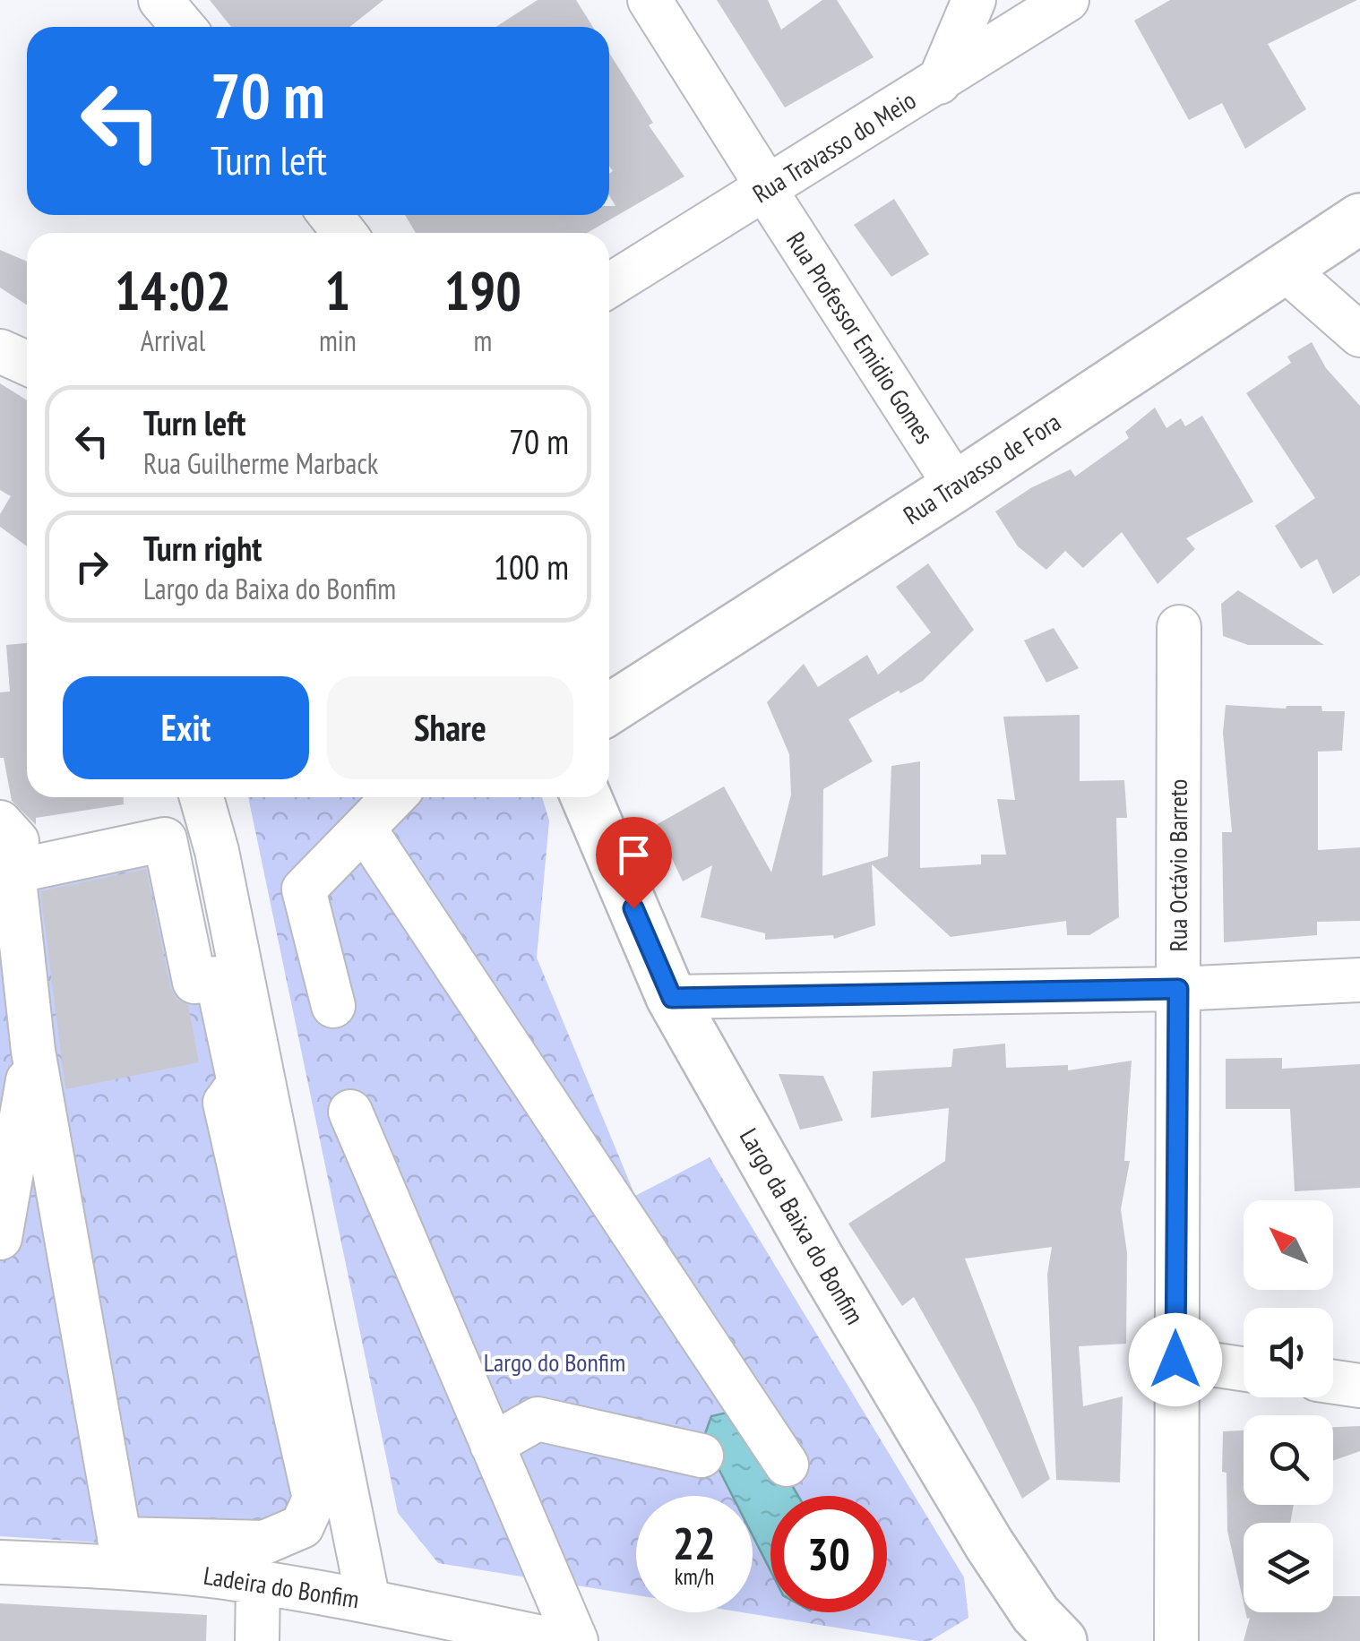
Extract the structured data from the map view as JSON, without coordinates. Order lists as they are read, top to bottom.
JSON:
{
  "streets": {
    "main road": ["Rua Travasso de Fora", "Largo da Baixa do Bonfim"],
    "street": [
      "Rua Travasso do Meio",
      "Rua Professor Emidio Gomes",
      "Rua Octávio Barreto",
      "Ladeira do Bonfim"
    ]
  },
  "crossings": [
    ["Rua Travasso do Meio", "Rua Professor Emidio Gomes"],
    ["Rua Professor Emidio Gomes", "Rua Travasso de Fora"]
  ],
  "parks": ["Largo do Bonfim"],
  "north": "top left",
  "page": {
    "turn": ["70 m", "Turn left"],
    "eta": [
      "14:02",
      "Arrival",
      "1",
      "min",
      "190",
      "m"
    ],
    "list": [
      {
        "name": "Turn left",
        "note": "Rua Guilherme Marback",
        "value": "70 m"
      },
      {
        "name": "Turn right",
        "note": "Largo da Baixa do Bonfim",
        "value": "100 m"
      }
    ],
    "buttons": ["Exit", "Share"],
    "speed": "22 km/h",
    "limit": "30"
  }
}
